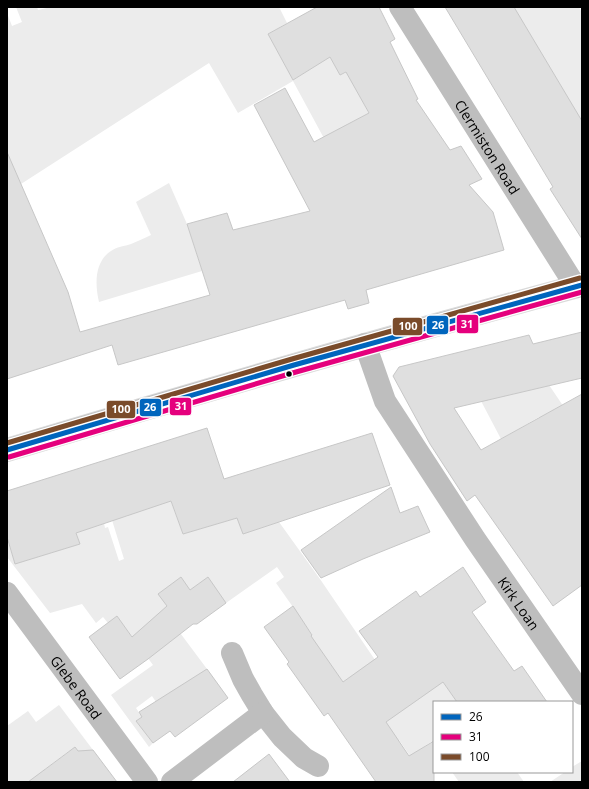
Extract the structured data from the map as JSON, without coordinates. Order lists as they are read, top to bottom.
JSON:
{
  "streets": {
    "street": ["Clermiston Road", "Kirk Loan", "Glebe Road"]
  },
  "lines": ["transit line 100", "transit line 26", "transit line 31"],
  "legend": ["26", "31", "100"]
}
